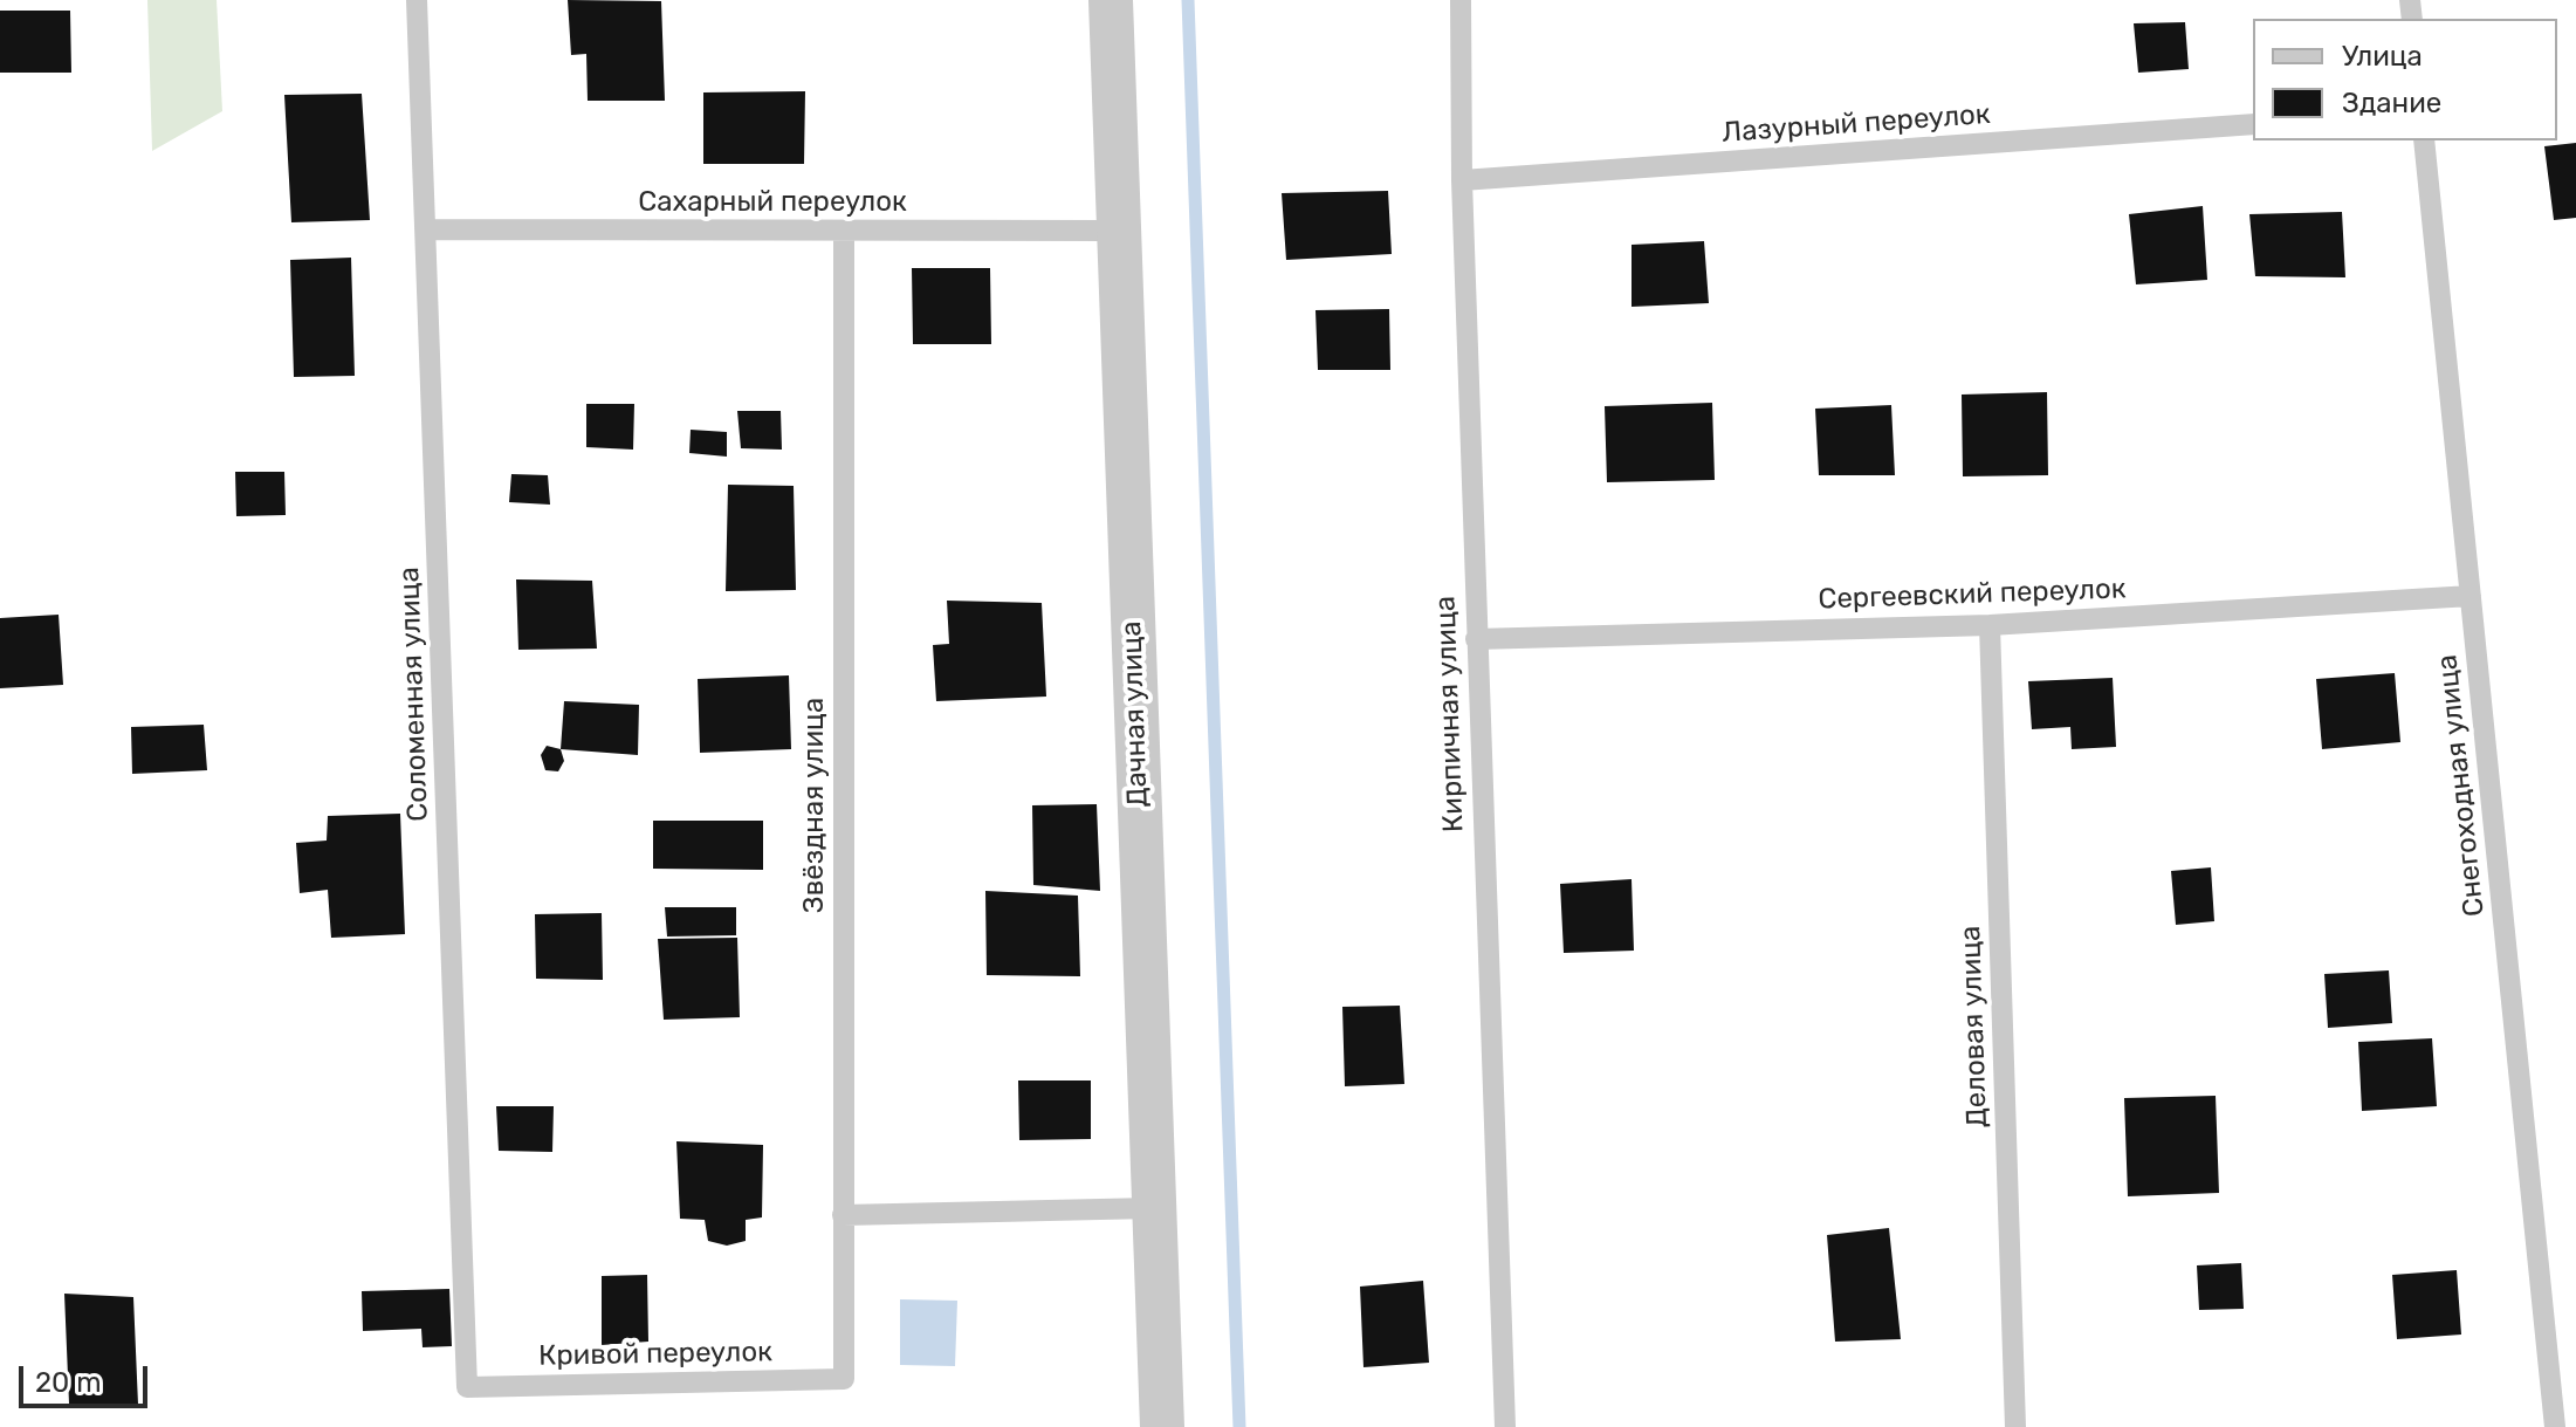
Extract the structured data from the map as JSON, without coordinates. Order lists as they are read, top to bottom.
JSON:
{
  "streets": {
    "street": ["Дачная улица"],
    "lane": [
      "Лазурный переулок",
      "Сахарный переулок",
      "Сергеевский переулок",
      "Соломенная улица",
      "Кирпичная улица",
      "Снегоходная улица",
      "Звёздная улица",
      "Деловая улица",
      "Кривой переулок"
    ]
  },
  "crossings": [
    ["Лазурный переулок", "Кирпичная улица"],
    ["Сахарный переулок", "Соломенная улица"],
    ["Сахарный переулок", "Дачная улица"],
    ["Сахарный переулок", "Звёздная улица"],
    ["Сергеевский переулок", "Кирпичная улица"],
    ["Сергеевский переулок", "Снегоходная улица"],
    ["Сергеевский переулок", "Деловая улица"],
    ["Соломенная улица", "Кривой переулок"],
    ["Звёздная улица", "Кривой переулок"]
  ],
  "legend": ["Улица", "Здание"],
  "scale_bar": "20 m"
}
